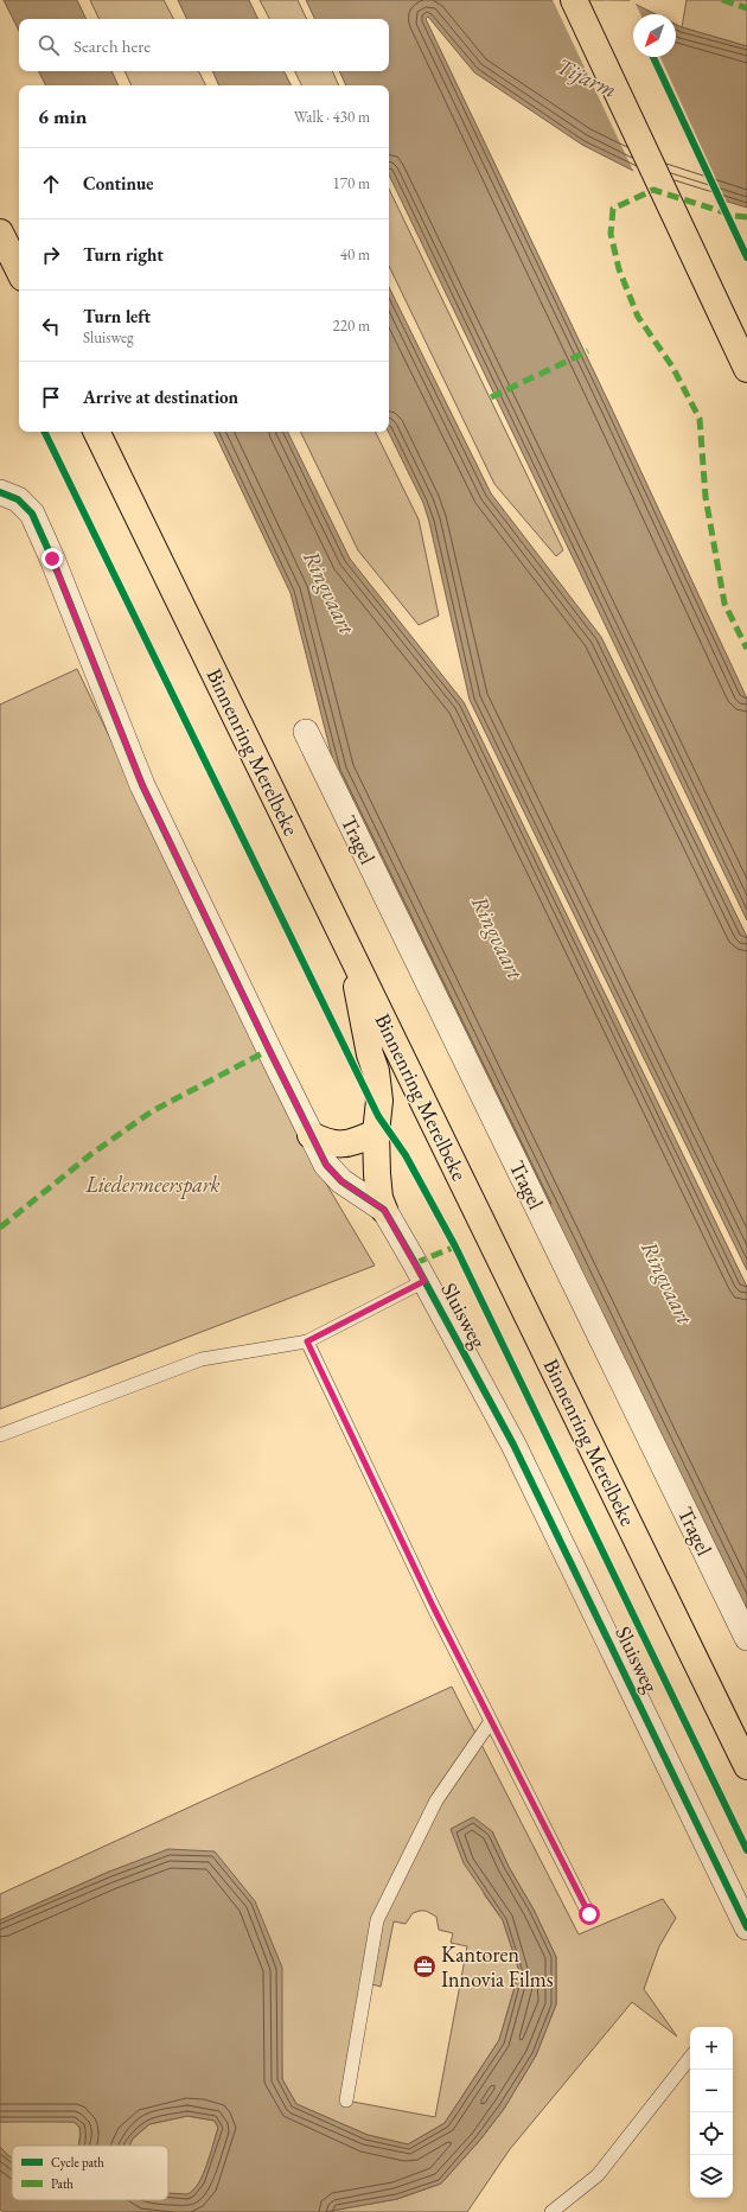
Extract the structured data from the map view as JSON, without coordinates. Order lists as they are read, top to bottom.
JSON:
{
  "streets": {
    "highway": ["Binnenring Merelbeke"],
    "street": ["Tragel", "Sluisweg"]
  },
  "water": ["Tijarm", "Ringvaart"],
  "parks": ["Liedermeerspark"],
  "places": {
    "office": ["Kantoren Innovia Films"]
  },
  "legend": ["Cycle path", "Path"],
  "north": "bottom left",
  "page": {
    "search": "Search here",
    "heading": ["6 min", "Walk · 430 m"],
    "list": [
      ["Continue", "170 m"],
      ["Turn right", "40 m"],
      ["Turn left", "Sluisweg", "220 m"],
      "Arrive at destination"
    ],
    "map_buttons": ["+", "−"]
  }
}
